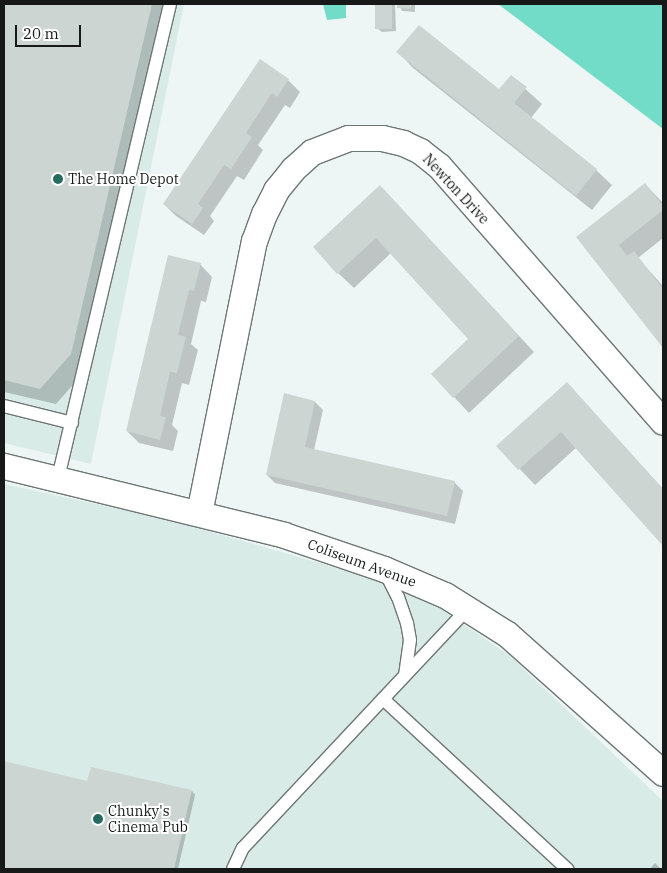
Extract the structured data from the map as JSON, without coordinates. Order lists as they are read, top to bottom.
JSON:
{
  "streets": {
    "street": ["Newton Drive", "Coliseum Avenue"]
  },
  "crossings": [
    ["Newton Drive", "Coliseum Avenue"]
  ],
  "places": ["The Home Depot", "Chunky's Cinema Pub"],
  "scale_bar": "20 m"
}
